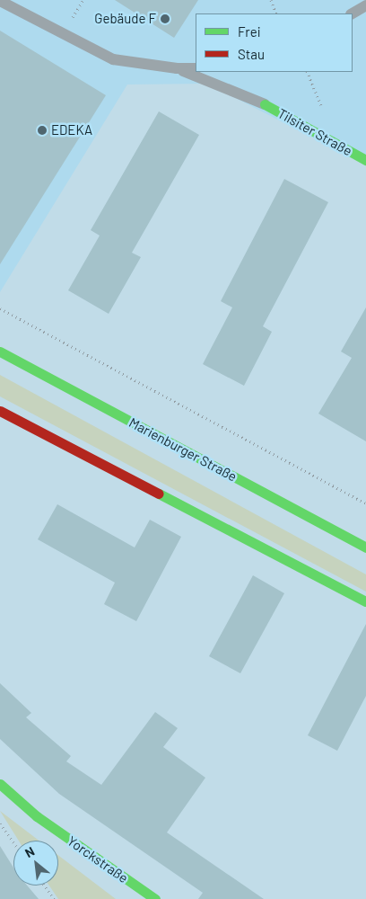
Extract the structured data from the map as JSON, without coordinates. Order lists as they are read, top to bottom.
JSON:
{
  "streets": {
    "street": ["Tilsiter Straße", "Marienburger Straße", "Yorckstraße"]
  },
  "places": ["Gebäude F", "EDEKA"],
  "legend": ["Frei", "Stau"],
  "north": "top left"
}
